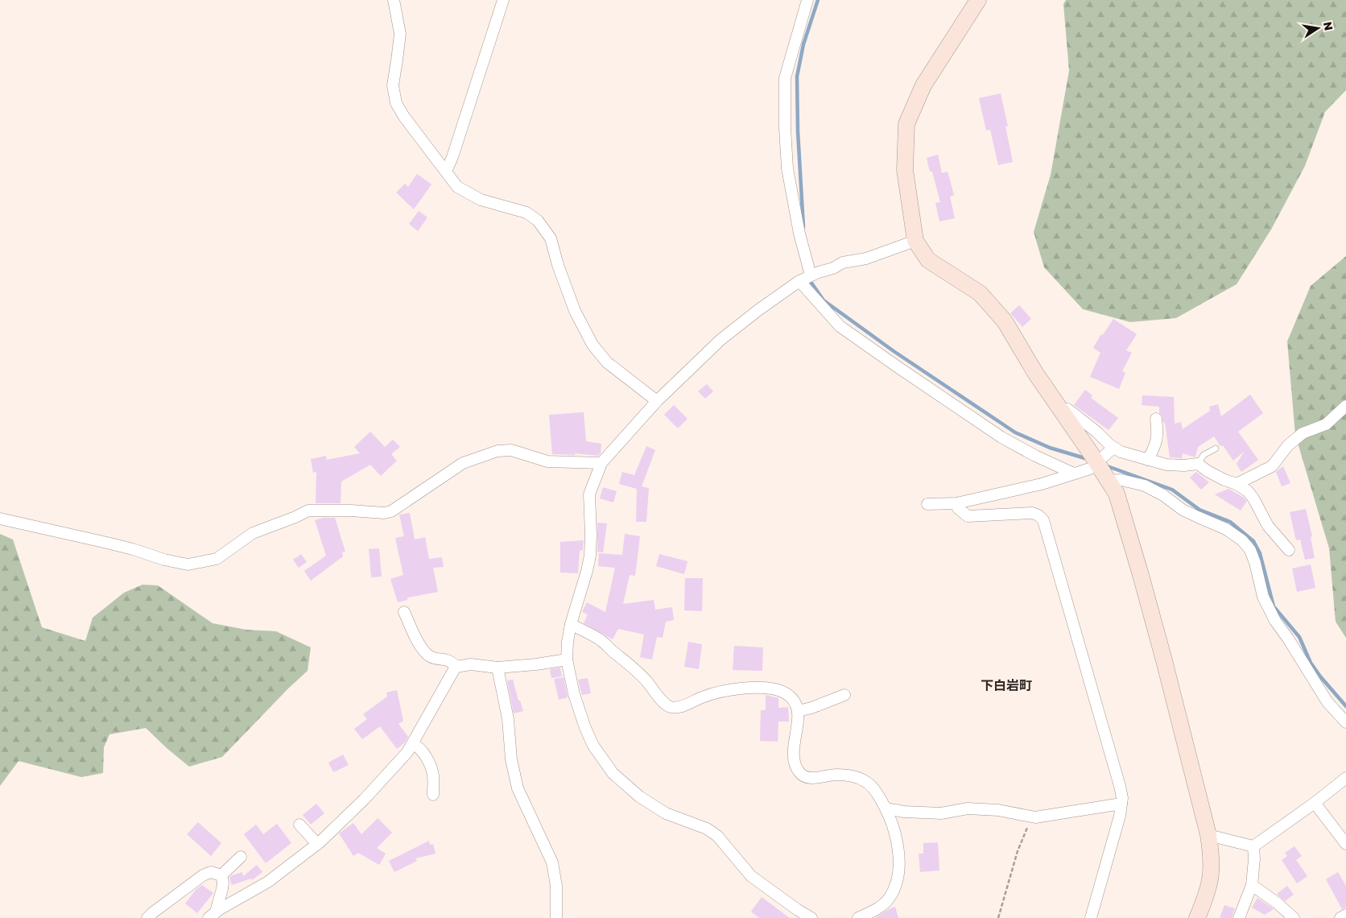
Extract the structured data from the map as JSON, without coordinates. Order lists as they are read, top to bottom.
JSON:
{
  "districts": ["下白岩町"],
  "north": "right"
}
